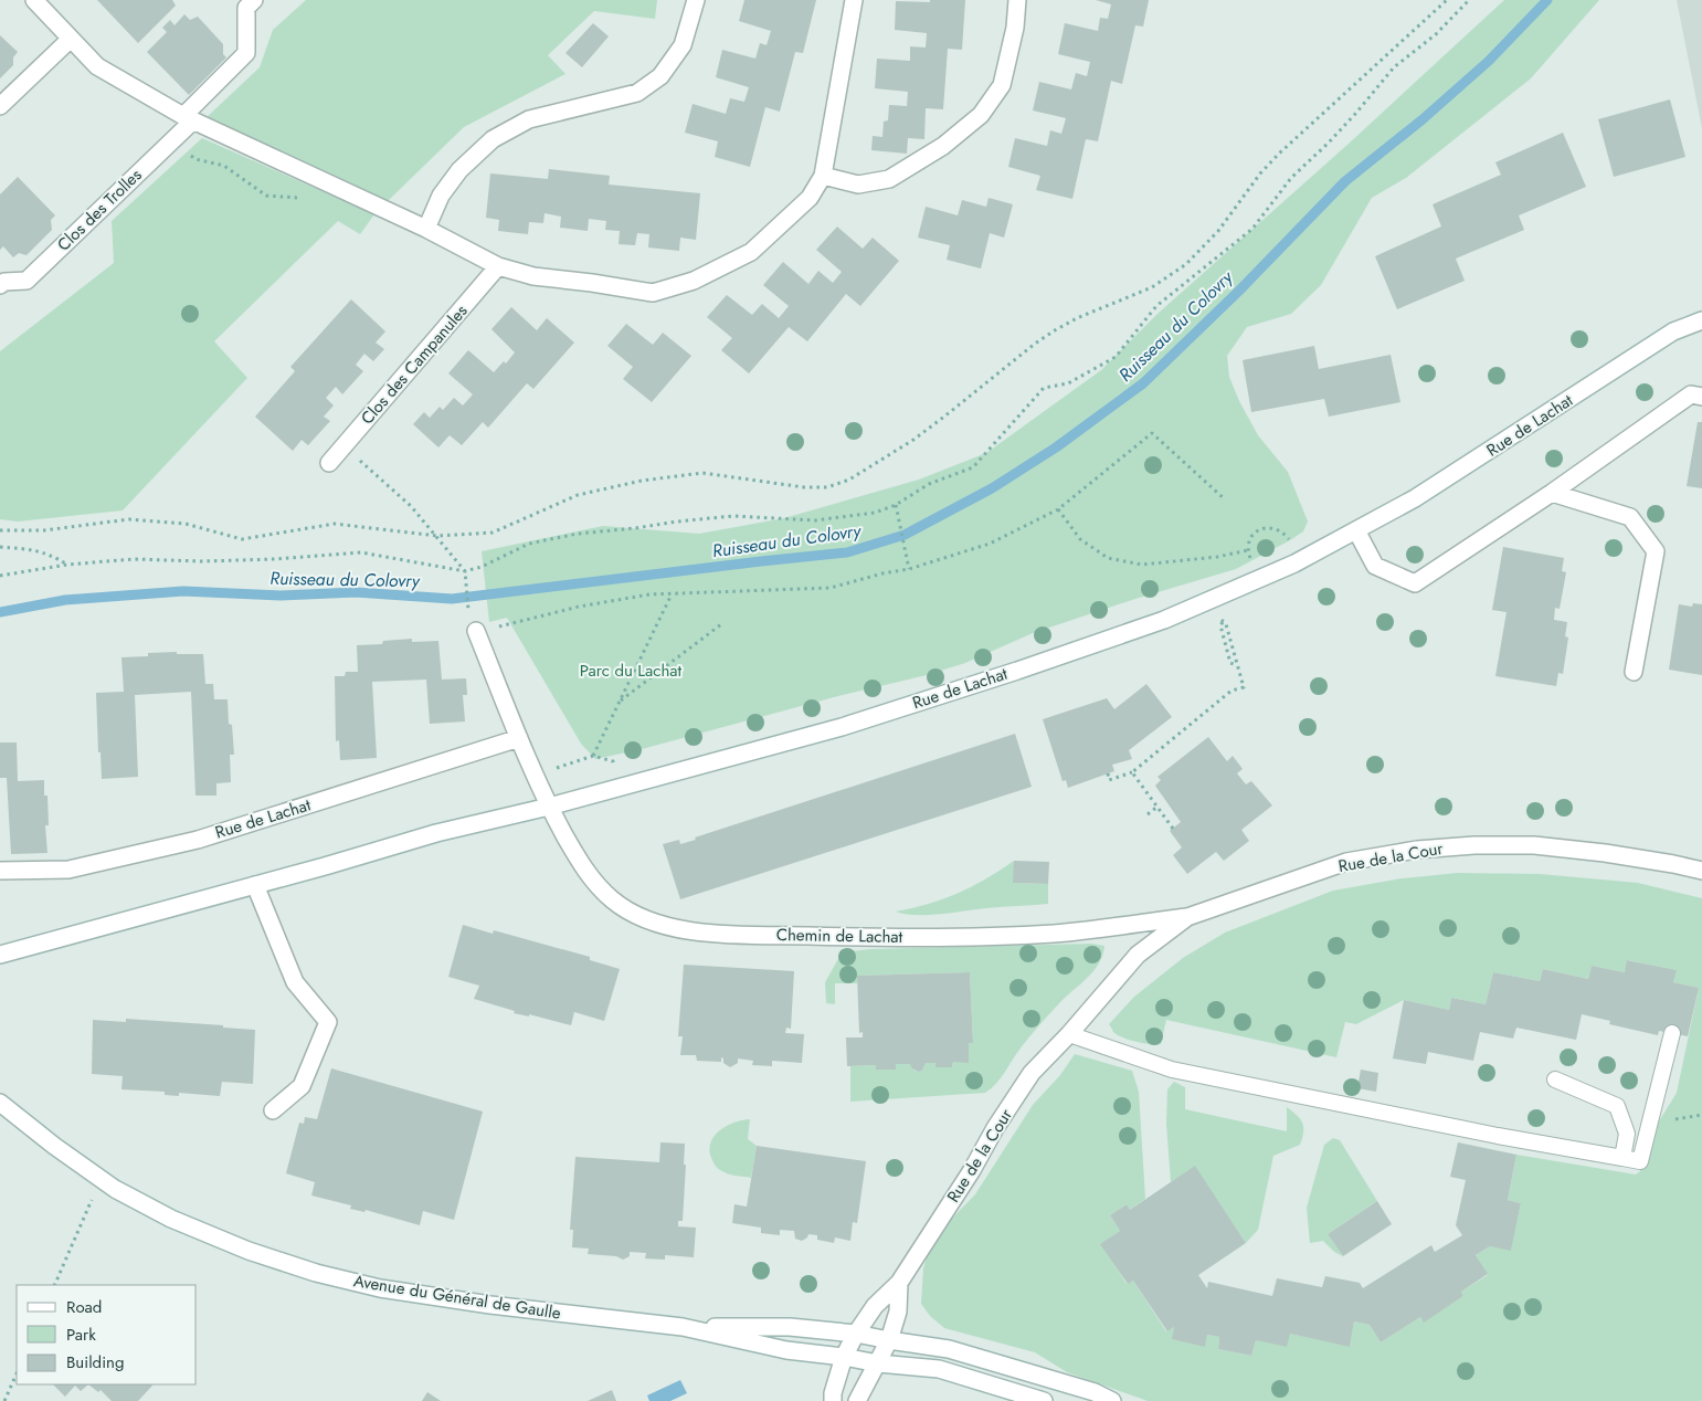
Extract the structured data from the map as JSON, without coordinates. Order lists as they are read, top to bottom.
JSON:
{
  "streets": {
    "street": [
      "Clos des Trolles",
      "Clos des Campanules",
      "Rue de Lachat",
      "Rue de la Cour",
      "Chemin de Lachat",
      "Avenue du Général de Gaulle"
    ]
  },
  "crossings": [
    ["Rue de Lachat", "Chemin de Lachat"],
    ["Rue de la Cour", "Chemin de Lachat"],
    ["Rue de la Cour", "Avenue du Général de Gaulle"]
  ],
  "water": ["Ruisseau du Colovry"],
  "parks": ["Parc du Lachat"],
  "legend": ["Road", "Park", "Building"]
}
